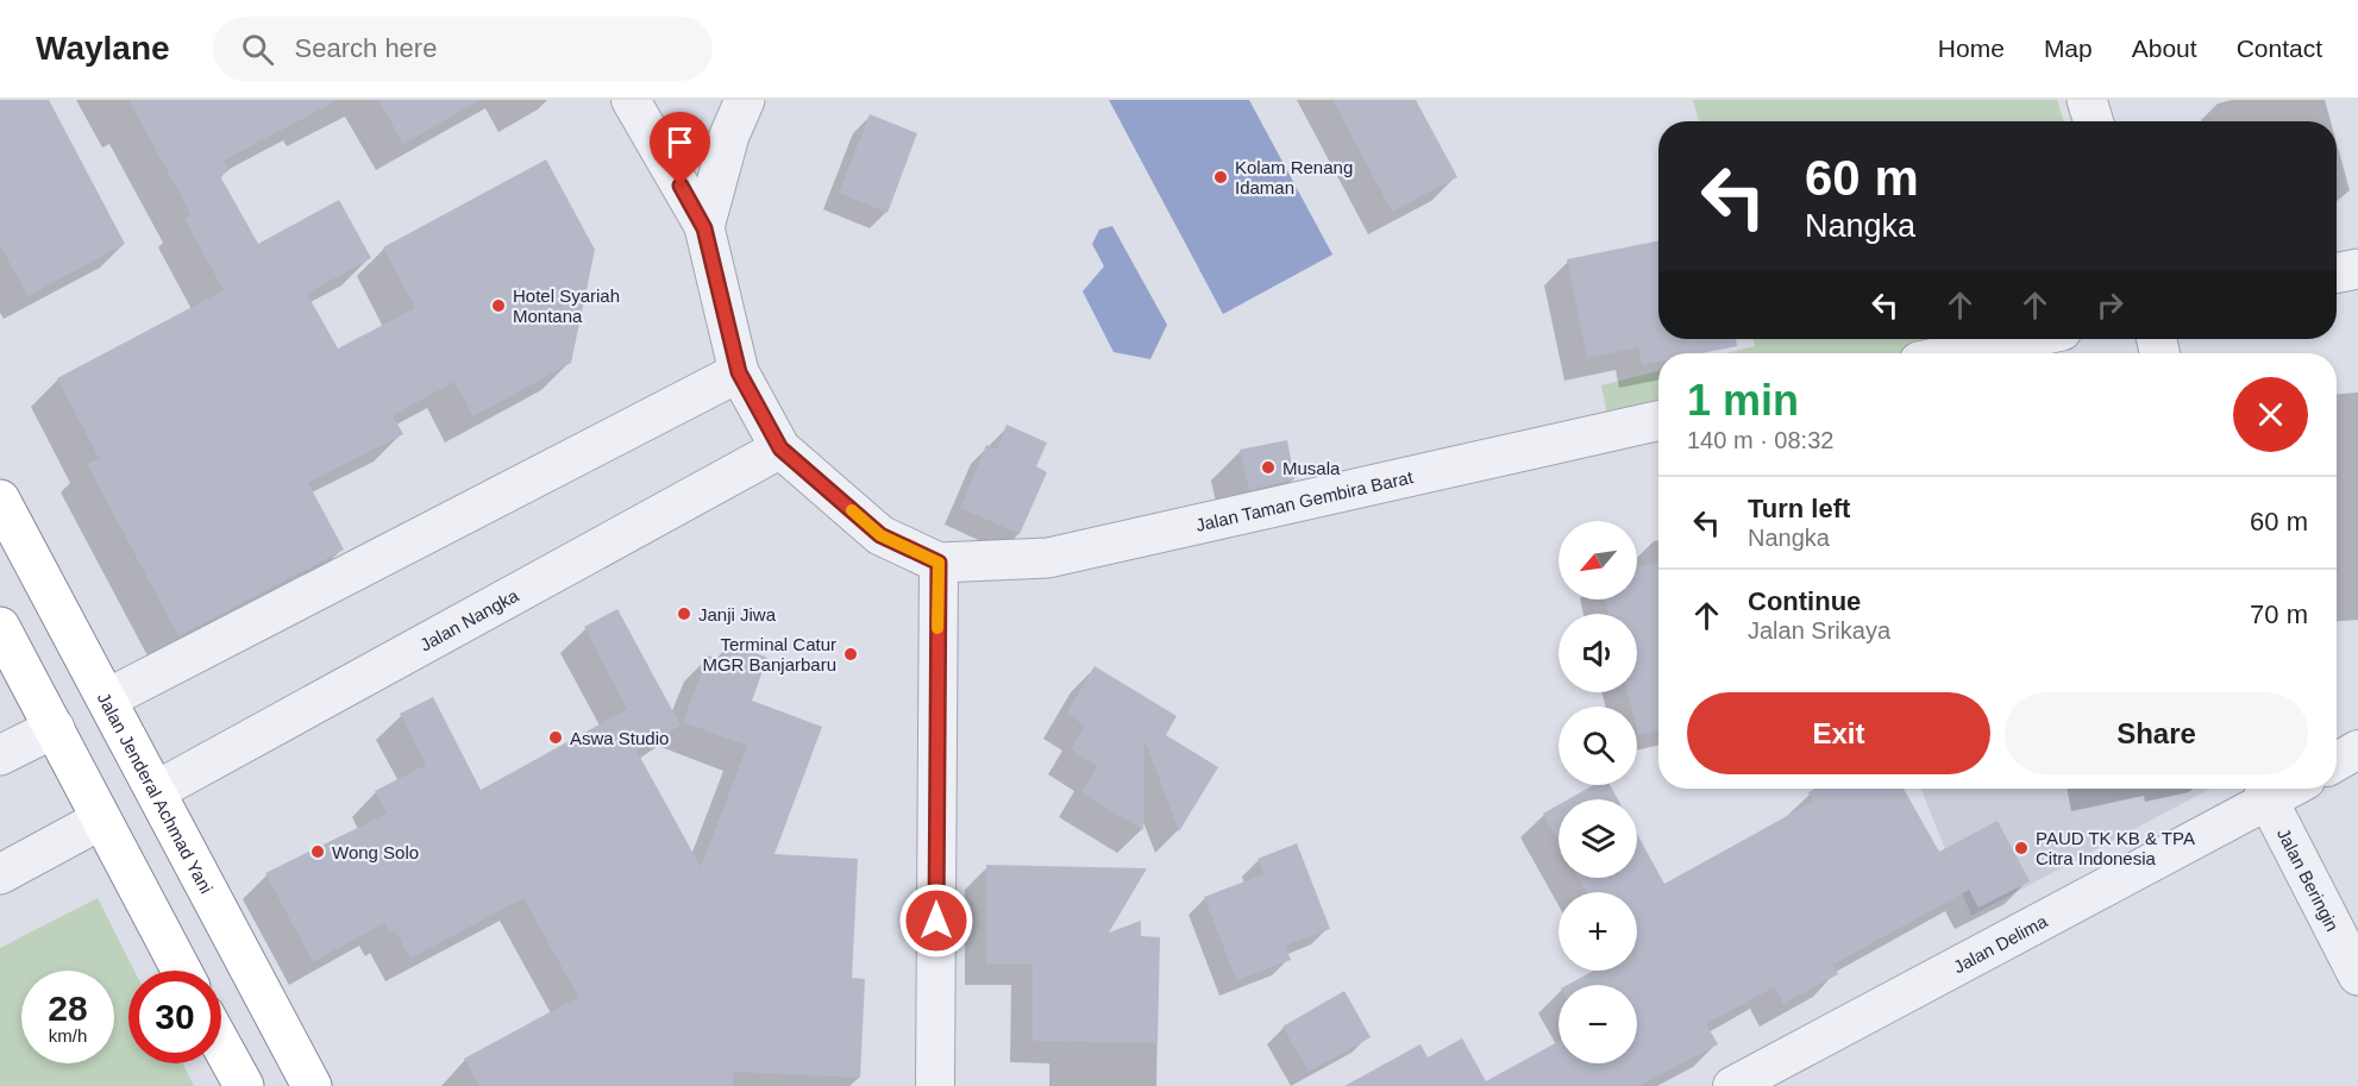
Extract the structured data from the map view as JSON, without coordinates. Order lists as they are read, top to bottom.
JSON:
{
  "streets": {
    "highway": ["Jalan Jenderal Achmad Yani"],
    "street": [
      "Jalan Taman Gembira Barat",
      "Jalan Nangka",
      "Jalan Beringin",
      "Jalan Delima"
    ]
  },
  "crossings": [
    ["Jalan Nangka", "Jalan Jenderal Achmad Yani"],
    ["Jalan Beringin", "Jalan Delima"]
  ],
  "places": [
    "Kolam Renang Idaman",
    "Hotel Syariah Montana",
    "Musala",
    "Janji Jiwa",
    "Terminal Catur MGR Banjarbaru",
    "Aswa Studio",
    "PAUD TK KB & TPA Citra Indonesia",
    "Wong Solo"
  ],
  "north": "bottom left",
  "page": {
    "header": "Waylane",
    "search": "Search here",
    "nav": [
      "Home",
      "Map",
      "About",
      "Contact"
    ],
    "turn": ["60 m", "Nangka"],
    "heading": ["1 min", "140 m · 08:32"],
    "list": [
      {
        "name": "Turn left",
        "note": "Nangka",
        "value": "60 m"
      },
      {
        "name": "Continue",
        "note": "Jalan Srikaya",
        "value": "70 m"
      }
    ],
    "map_buttons": ["+", "−"],
    "buttons": ["Exit", "Share"],
    "speed": "28 km/h",
    "limit": "30"
  }
}
